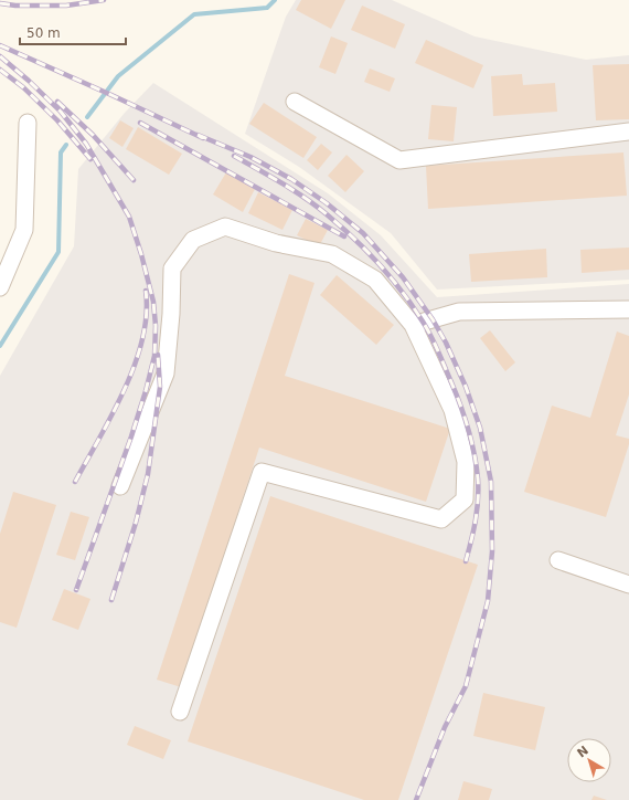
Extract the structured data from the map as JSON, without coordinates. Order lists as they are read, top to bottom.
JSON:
{
  "scale_bar": "50 m",
  "north": "top left"
}
